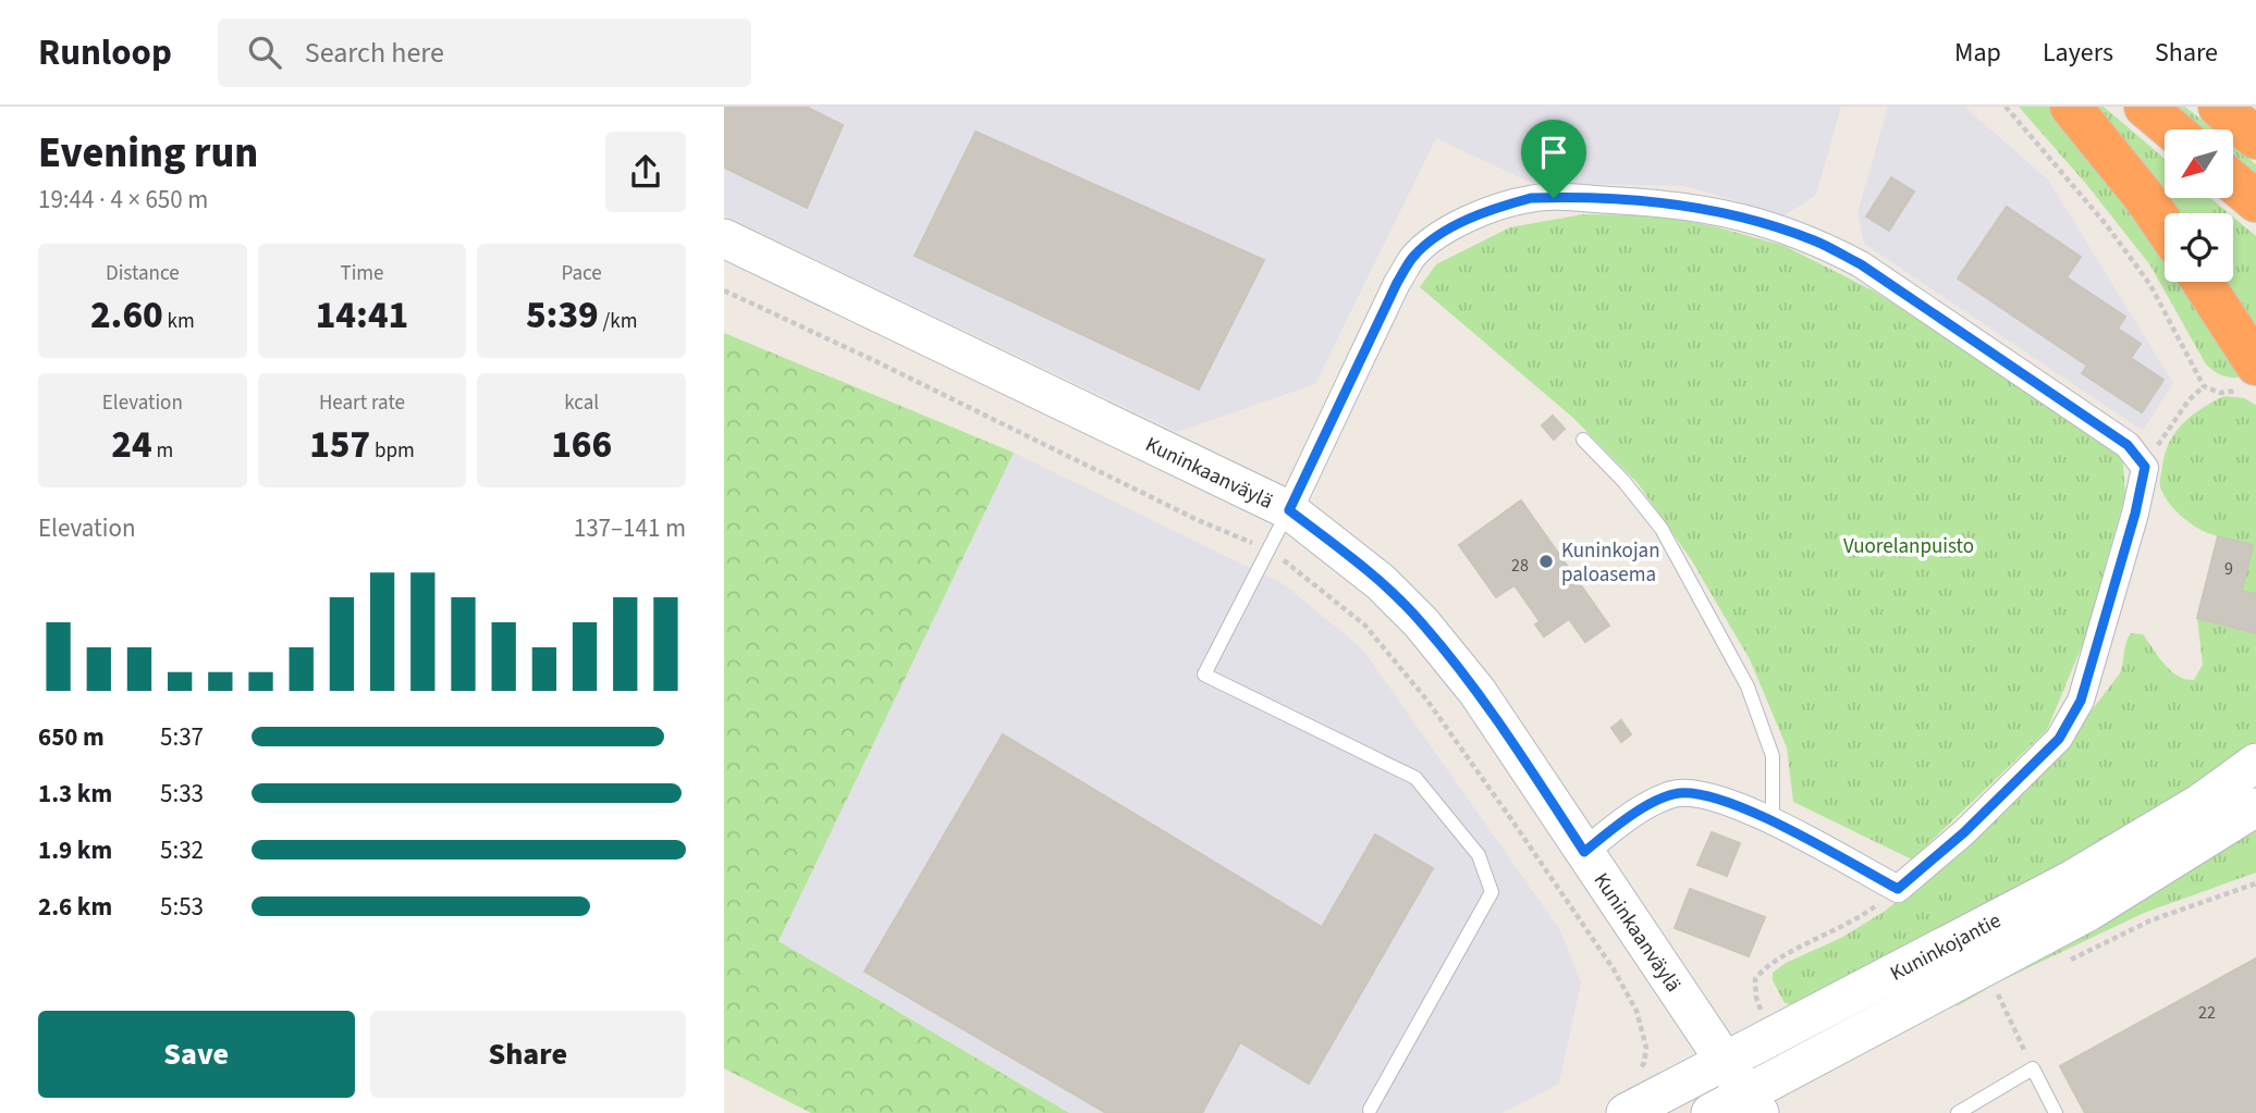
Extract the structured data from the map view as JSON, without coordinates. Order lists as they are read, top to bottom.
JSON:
{
  "streets": {
    "street": ["Kuninkaanväylä", "Kuninkojantie"]
  },
  "crossings": [
    ["Kuninkaanväylä", "Kuninkojantie"]
  ],
  "parks": ["Vuorelanpuisto"],
  "places": ["Kuninkojan paloasema"],
  "house_numbers": ["28", "9", "22"],
  "north": "bottom left",
  "page": {
    "header": "Runloop",
    "search": "Search here",
    "nav": ["Map", "Layers", "Share"],
    "heading": ["Evening run", "19:44 · 4 × 650 m"],
    "stats": [
      ["Distance", "2.60 km"],
      ["Time", "14:41"],
      ["Pace", "5:39 /km"],
      ["Elevation", "24 m"],
      ["Heart rate", "157 bpm"],
      ["kcal", "166"]
    ],
    "chart": ["Elevation", "137–141 m"],
    "list": [
      {
        "name": "650 m",
        "note": "5:37"
      },
      {
        "name": "1.3 km",
        "note": "5:33"
      },
      {
        "name": "1.9 km",
        "note": "5:32"
      },
      {
        "name": "2.6 km",
        "note": "5:53"
      }
    ],
    "buttons": ["Save", "Share"]
  }
}
